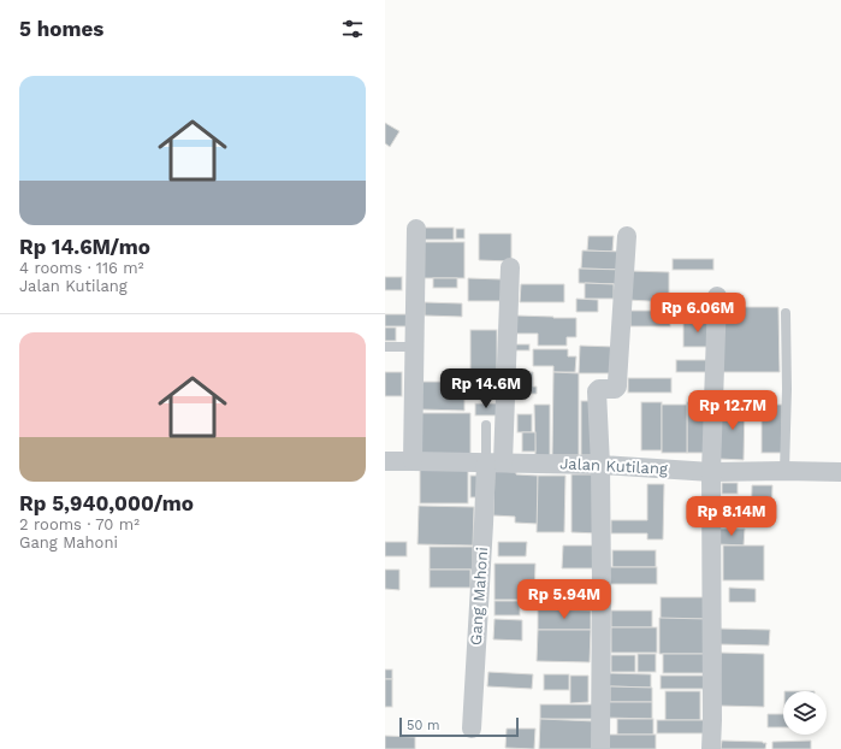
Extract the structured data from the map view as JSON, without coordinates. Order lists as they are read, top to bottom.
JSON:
{
  "streets": {
    "street": ["Jalan Kutilang", "Gang Mahoni"]
  },
  "crossings": [
    ["Jalan Kutilang", "Gang Mahoni"]
  ],
  "scale_bar": "50 m",
  "page": {
    "heading": "5 homes",
    "list": [
      {
        "name": "Rp 14.6M/mo",
        "note": "4 rooms · 116 m² · Jalan Kutilang"
      },
      {
        "name": "Rp 5,940,000/mo",
        "note": "2 rooms · 70 m² · Gang Mahoni"
      }
    ],
    "price": [
      "Rp 6.06M",
      "Rp 14.6M",
      "Rp 12.7M",
      "Rp 8.14M",
      "Rp 5.94M"
    ],
    "scale": "50 m"
  }
}
